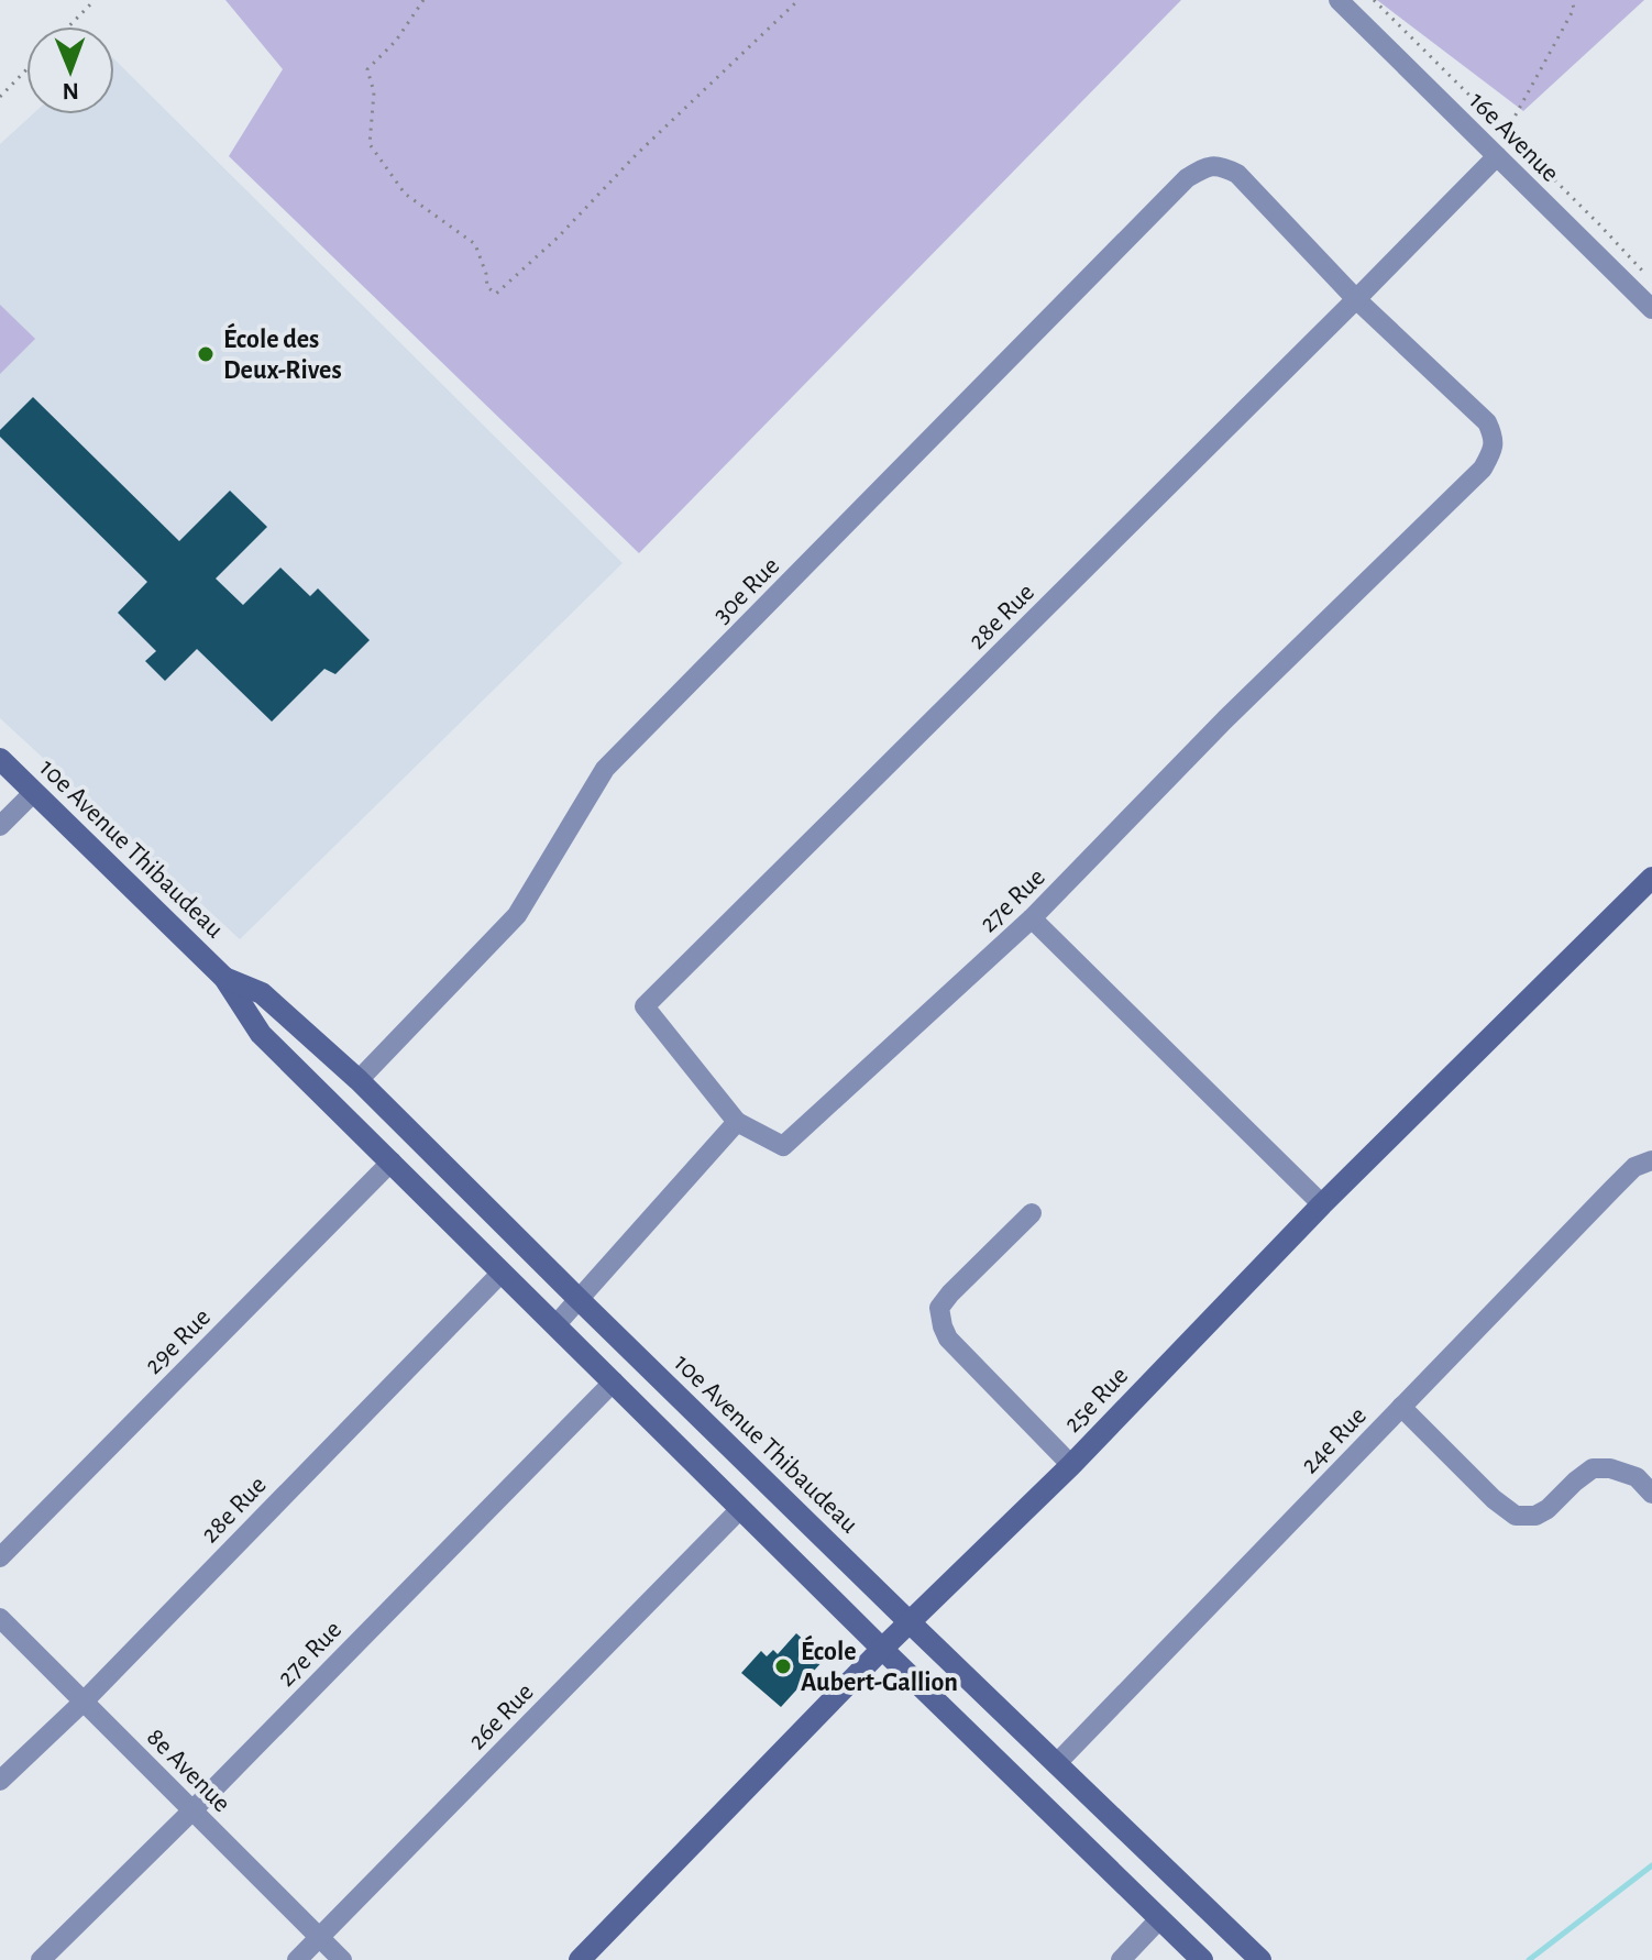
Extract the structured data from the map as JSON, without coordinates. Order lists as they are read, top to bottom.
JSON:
{
  "streets": {
    "street": [
      "16e Avenue",
      "30e Rue",
      "28e Rue",
      "10e Avenue Thibaudeau",
      "27e Rue",
      "29e Rue",
      "25e Rue",
      "24e Rue",
      "26e Rue",
      "8e Avenue"
    ]
  },
  "crossings": [
    ["16e Avenue", "28e Rue"],
    ["30e Rue", "28e Rue"],
    ["30e Rue", "10e Avenue Thibaudeau"],
    ["30e Rue", "27e Rue"],
    ["28e Rue", "10e Avenue Thibaudeau"],
    ["28e Rue", "27e Rue"],
    ["28e Rue", "8e Avenue"],
    ["10e Avenue Thibaudeau", "27e Rue"],
    ["10e Avenue Thibaudeau", "29e Rue"],
    ["10e Avenue Thibaudeau", "25e Rue"],
    ["10e Avenue Thibaudeau", "24e Rue"],
    ["10e Avenue Thibaudeau", "26e Rue"],
    ["27e Rue", "8e Avenue"],
    ["26e Rue", "8e Avenue"]
  ],
  "places": ["École des Deux-Rives", "École Aubert-Gallion"],
  "north": "bottom"
}
